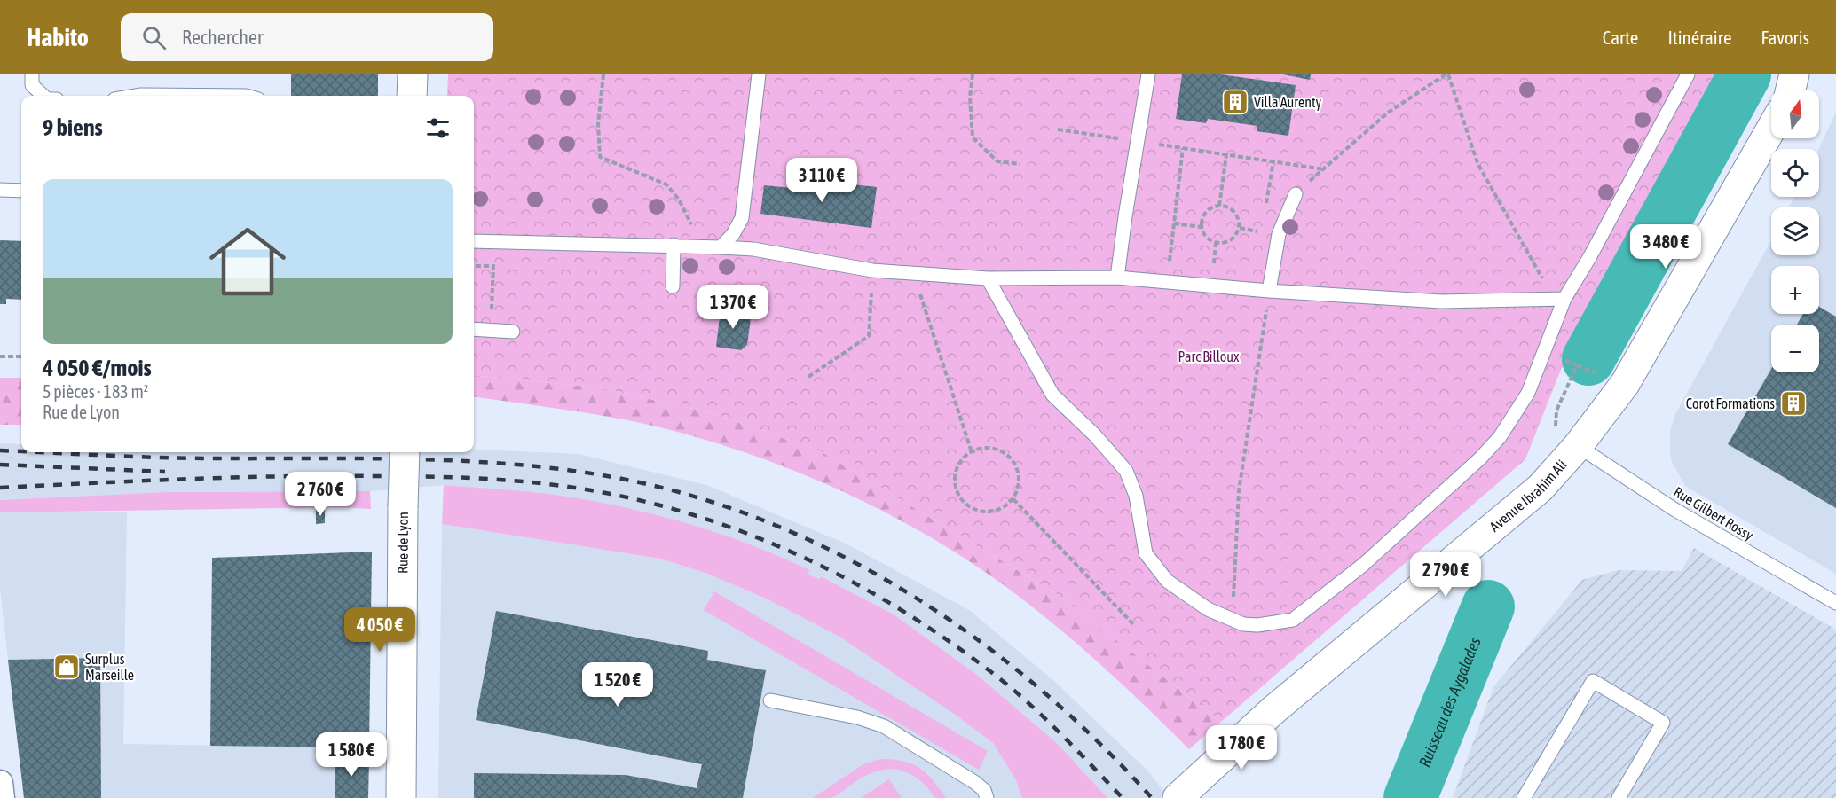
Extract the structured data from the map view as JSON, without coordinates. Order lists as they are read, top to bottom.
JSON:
{
  "streets": {
    "street": ["Avenue Ibrahim Ali", "Rue de Lyon"],
    "lane": ["Rue Gilbert Rossy"]
  },
  "crossings": [
    ["Avenue Ibrahim Ali", "Rue Gilbert Rossy"]
  ],
  "water": ["Ruisseau des Aygalades"],
  "parks": ["Parc Billoux"],
  "places": {
    "building": ["Villa Aurenty", "Corot Formations"],
    "shop": ["Surplus Marseille"]
  },
  "north": "top",
  "page": {
    "header": "Habito",
    "search": "Rechercher",
    "nav": ["Carte", "Itinéraire", "Favoris"],
    "map_buttons": ["+", "−"],
    "heading": "9 biens",
    "price": [
      "3 110 €",
      "3 480 €",
      "1 370 €",
      "2 760 €",
      "2 790 €",
      "4 050 €",
      "1 520 €",
      "1 780 €",
      "1 580 €"
    ],
    "list": [
      {
        "name": "4 050 €/mois",
        "note": "5 pièces · 183 m² · Rue de Lyon"
      }
    ]
  }
}
